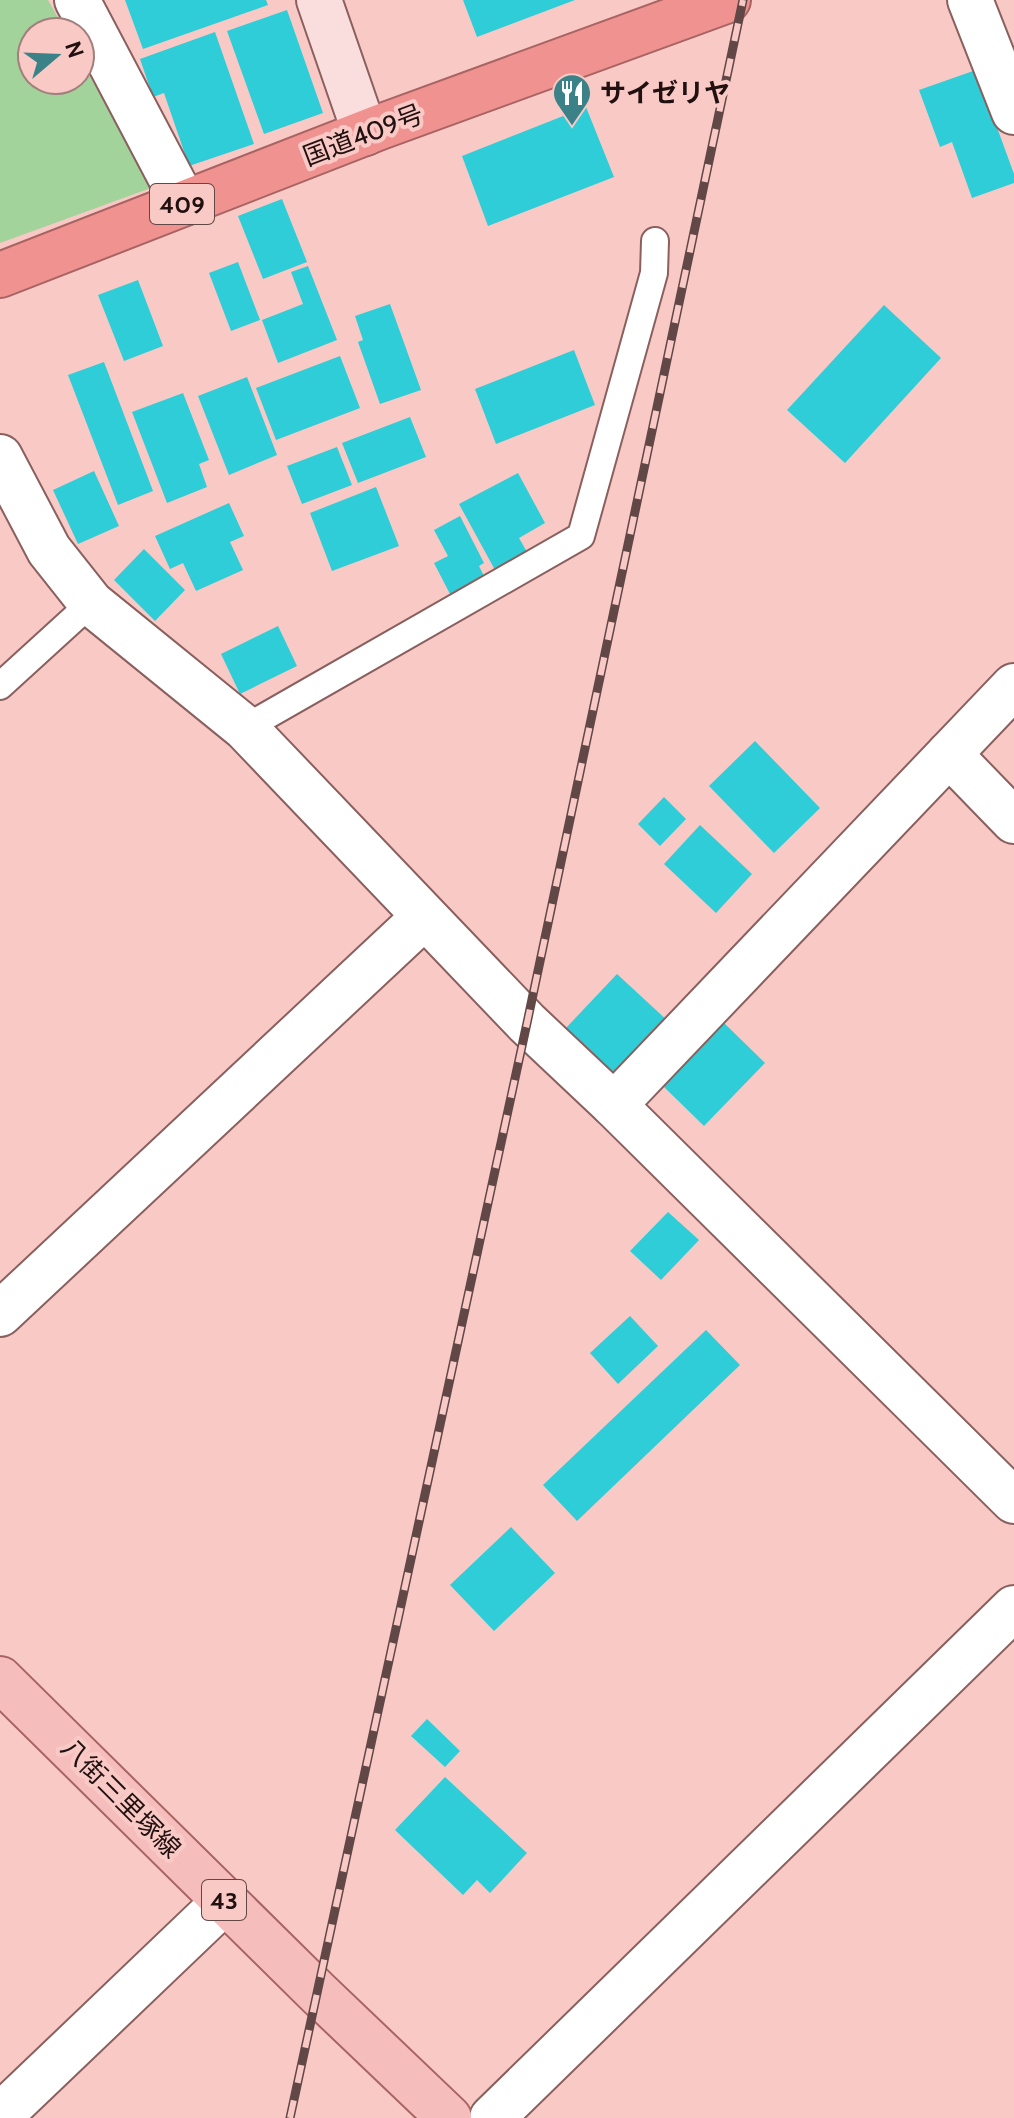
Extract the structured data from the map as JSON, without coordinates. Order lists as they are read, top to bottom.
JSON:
{
  "streets": {
    "highway": ["国道409号", "409"],
    "main road": ["八街三里塚線", "43"]
  },
  "places": {
    "restaurant": ["サイゼリヤ"]
  },
  "north": "right"
}
